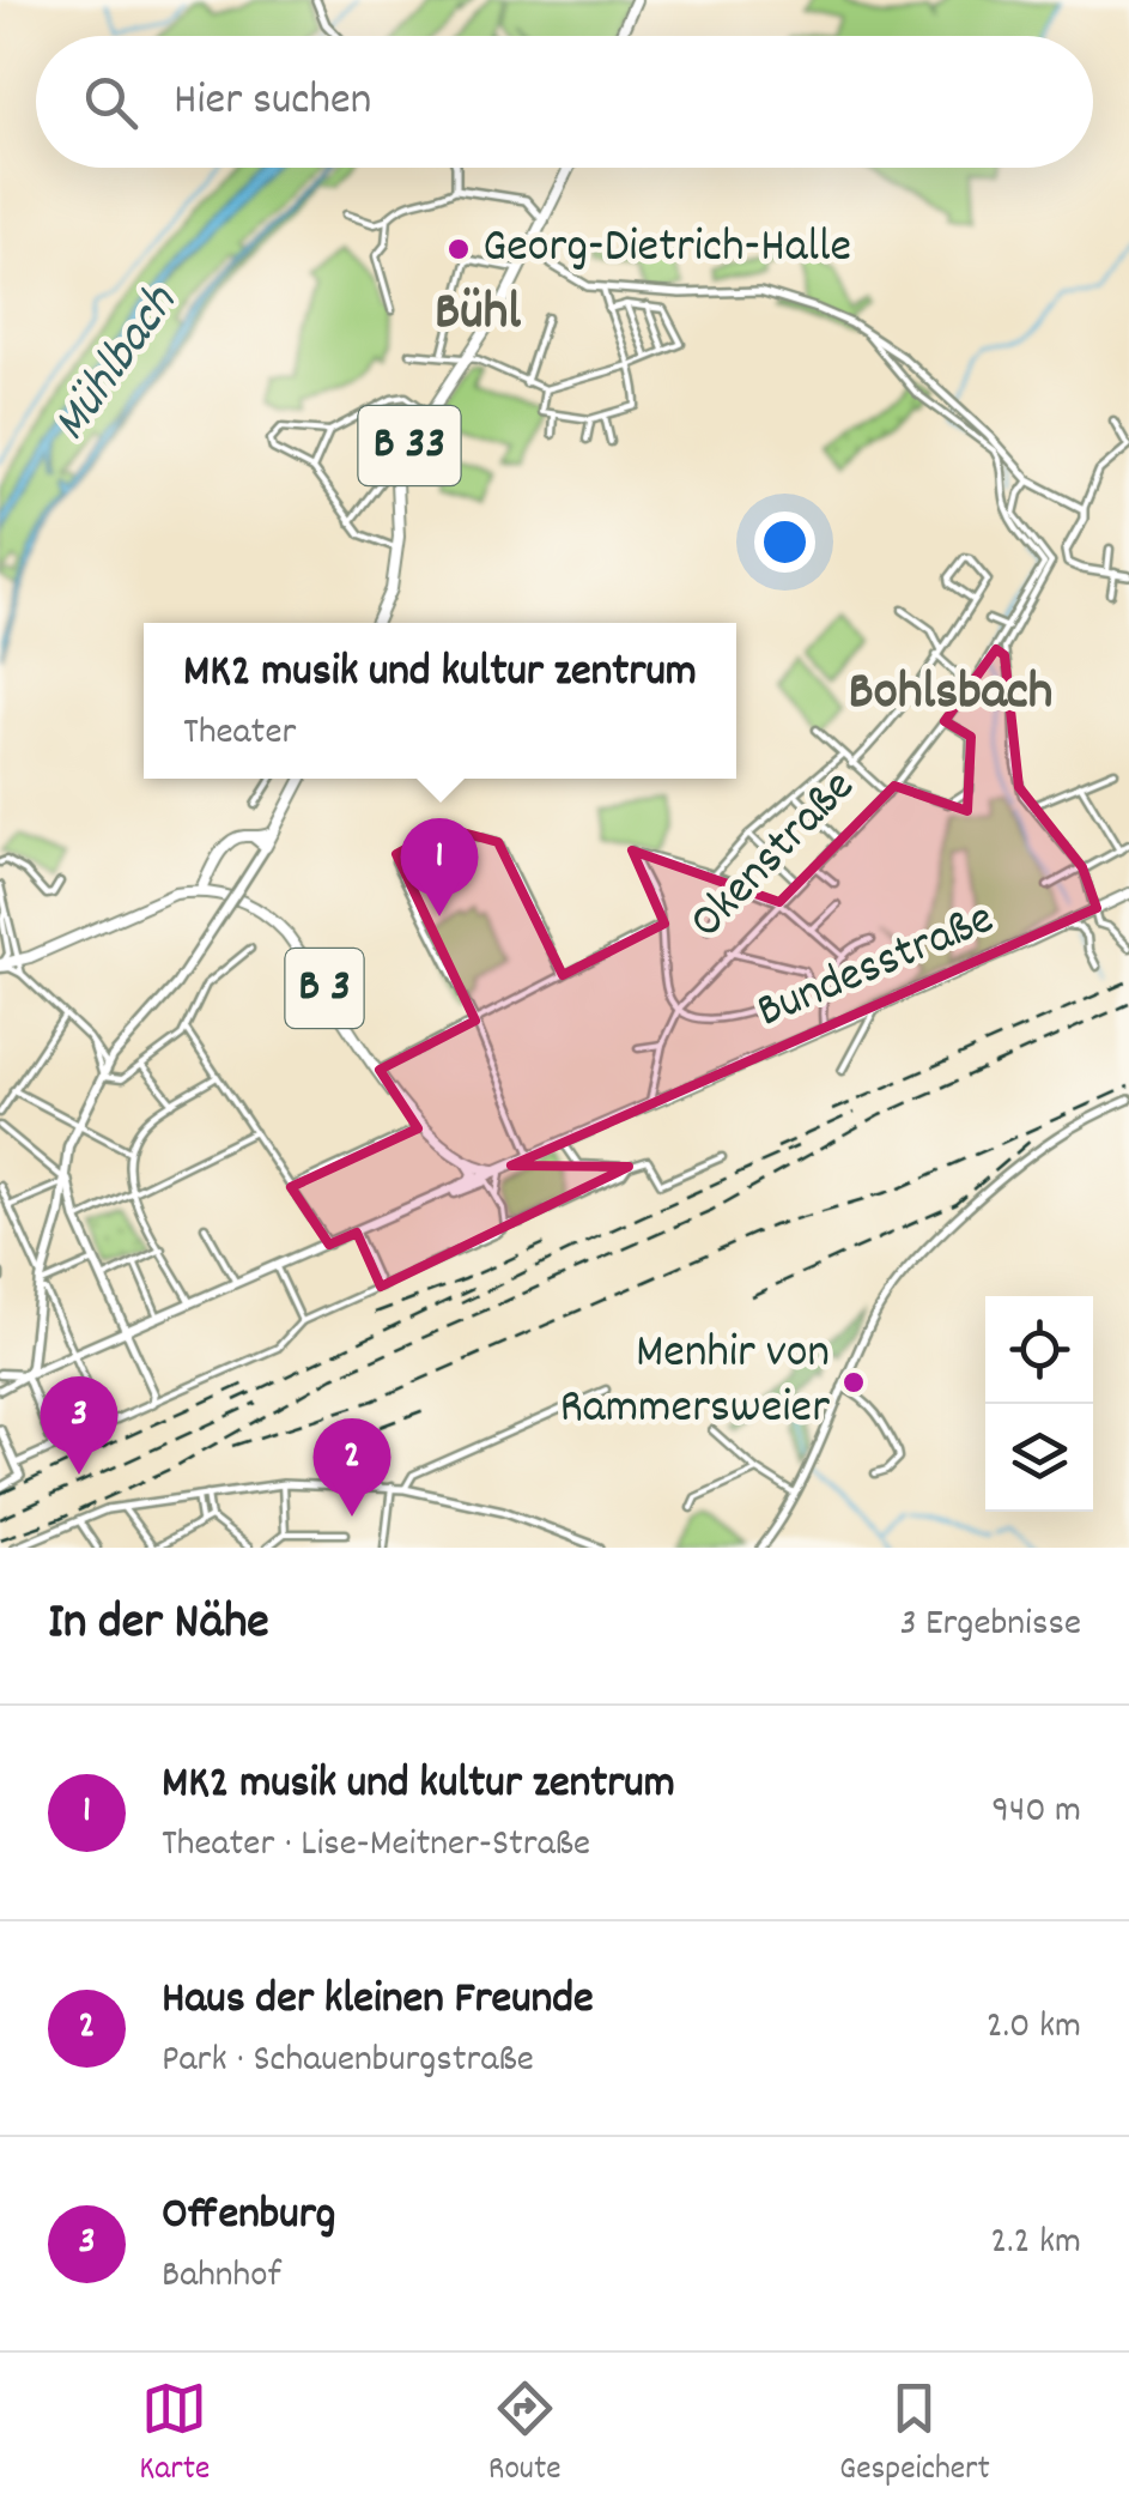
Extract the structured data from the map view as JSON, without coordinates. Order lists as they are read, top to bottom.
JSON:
{
  "streets": {
    "main road": ["B 33", "Bundesstraße", "B 3"],
    "street": ["Okenstraße"]
  },
  "crossings": [
    ["Okenstraße", "Bundesstraße"]
  ],
  "districts": ["Bühl", "Bohlsbach"],
  "water": ["Mühlbach"],
  "places": ["Georg-Dietrich-Halle", "Menhir von Rammersweier"],
  "page": {
    "search": "Hier suchen",
    "popup": ["MK2 musik und kultur zentrum", "Theater"],
    "pins": ["1", "3", "2"],
    "heading": ["In der Nähe", "3 Ergebnisse"],
    "list": [
      {
        "mark": "1",
        "name": "MK2 musik und kultur zentrum",
        "note": "Theater · Lise-Meitner-Straße",
        "value": "940 m"
      },
      {
        "mark": "2",
        "name": "Haus der kleinen Freunde",
        "note": "Park · Schauenburgstraße",
        "value": "2.0 km"
      },
      {
        "mark": "3",
        "name": "Offenburg",
        "note": "Bahnhof",
        "value": "2.2 km"
      }
    ],
    "nav": ["Karte", "Route", "Gespeichert"]
  }
}
